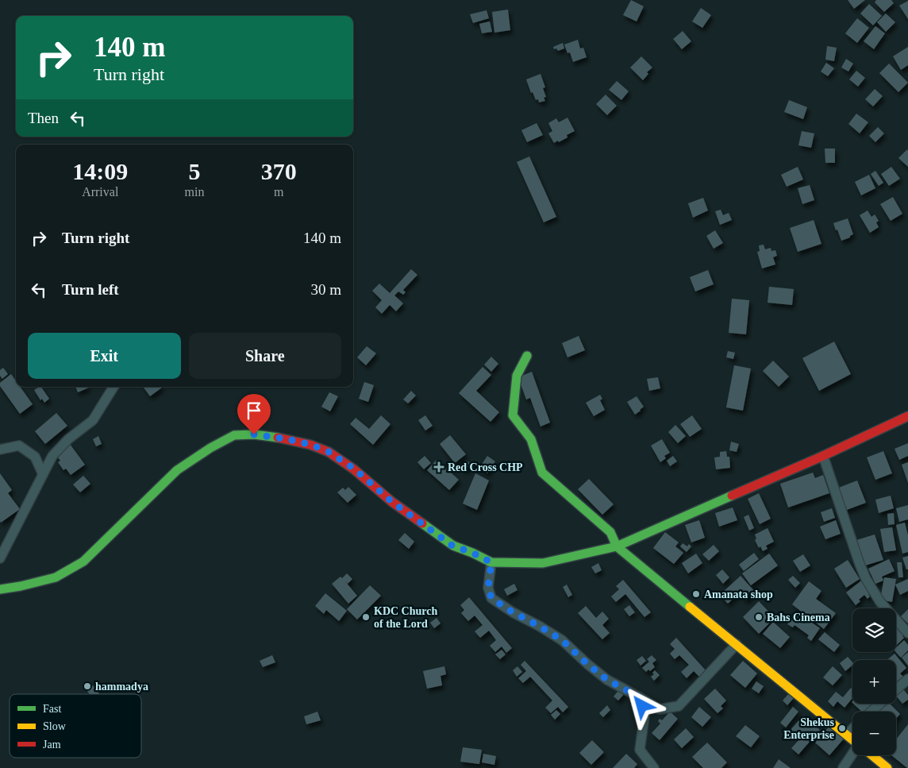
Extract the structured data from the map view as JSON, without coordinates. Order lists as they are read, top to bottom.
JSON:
{
  "places": {
    "health": ["Red Cross CHP"],
    "other": [
      "Amanata shop",
      "KDC Church of the Lord",
      "Bahs Cinema",
      "hammadya",
      "Shekus Enterprise"
    ]
  },
  "legend": ["Fast", "Slow", "Jam"],
  "page": {
    "turn": ["140 m", "Turn right"],
    "then": "Then",
    "eta": [
      "14:09",
      "Arrival",
      "5",
      "min",
      "370",
      "m"
    ],
    "list": [
      {
        "name": "Turn right",
        "value": "140 m"
      },
      {
        "name": "Turn left",
        "value": "30 m"
      }
    ],
    "buttons": ["Exit", "Share"],
    "map_buttons": ["+", "−"]
  }
}
